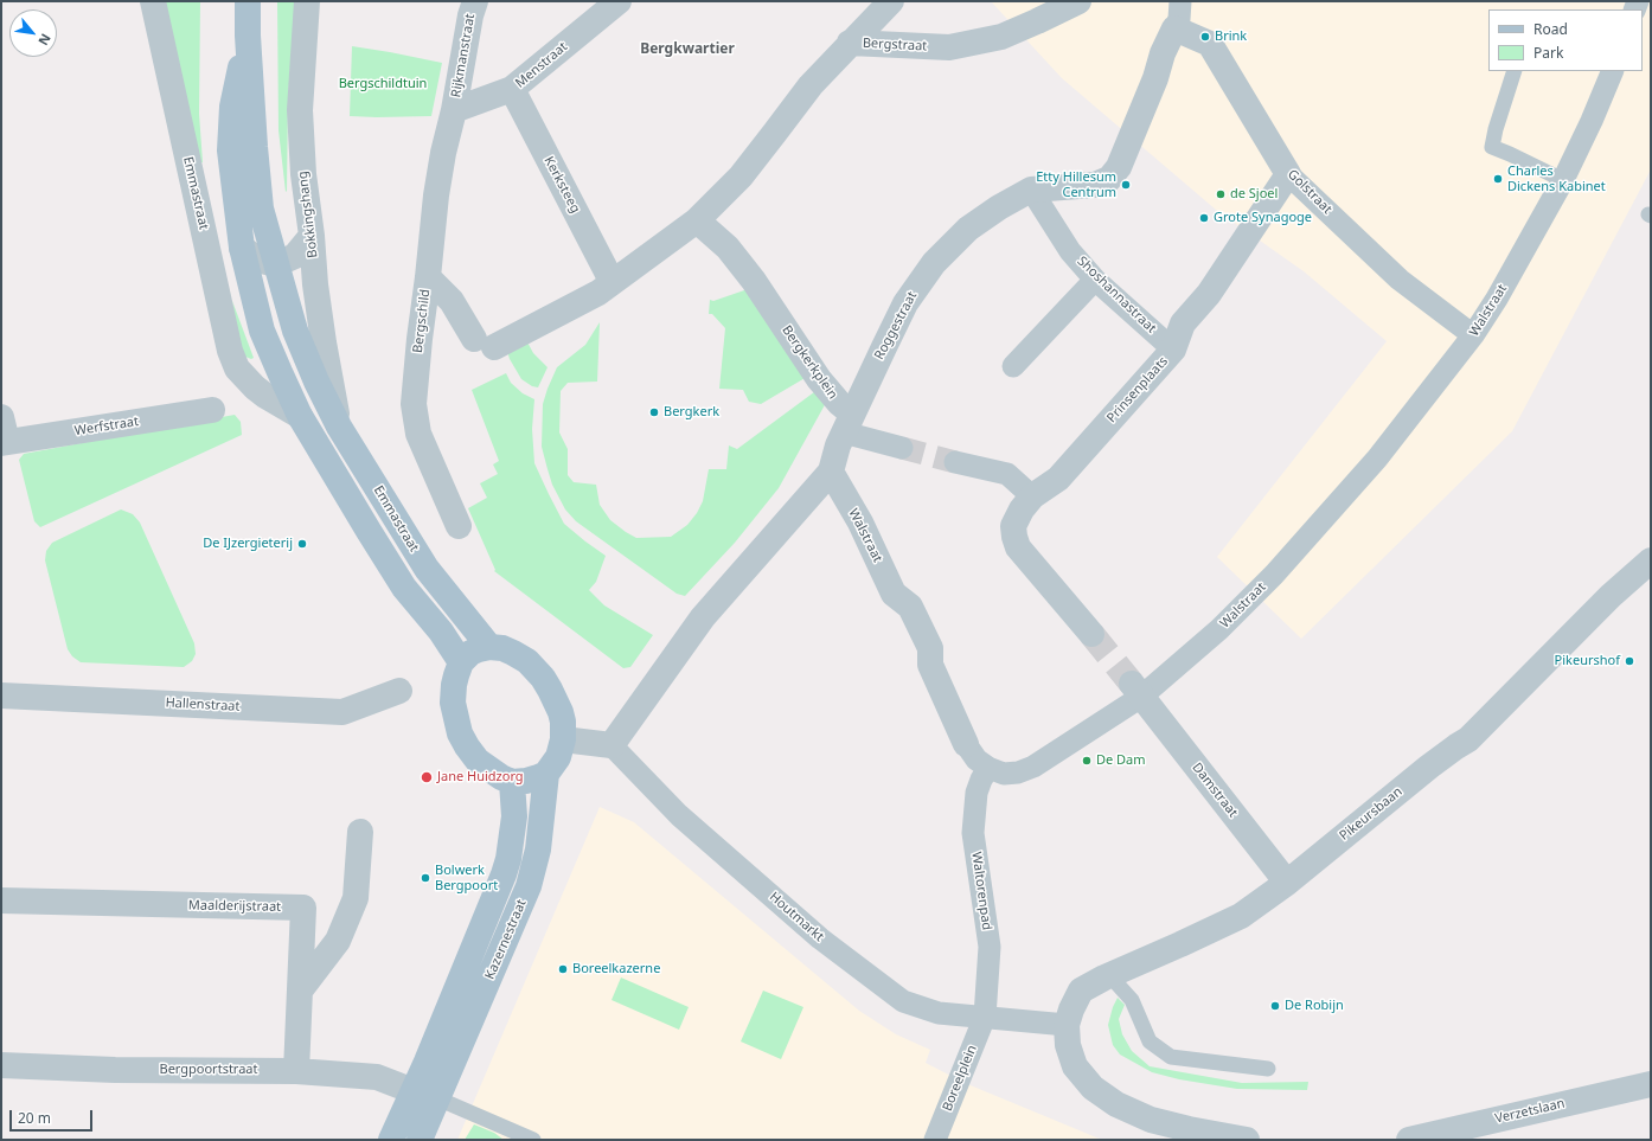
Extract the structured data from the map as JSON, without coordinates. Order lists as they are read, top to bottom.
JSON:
{
  "streets": {
    "main road": ["Emmastraat", "Kazernestraat"],
    "street": [
      "Bergstraat",
      "Rijkmanstraat",
      "Menstraat",
      "Kerksteeg",
      "Golstraat",
      "Bokkingshang",
      "Shoshannastraat",
      "Walstraat",
      "Bergschild",
      "Roggestraat",
      "Bergkerkplein",
      "Prinsenplaats",
      "Werfstraat",
      "Hallenstraat",
      "Damstraat",
      "Pikeursbaan",
      "Waltorenpad",
      "Maalderijstraat",
      "Houtmarkt",
      "Bergpoortstraat",
      "Boreelplein",
      "Verzetslaan"
    ]
  },
  "crossings": [
    ["Bergstraat", "Bergkerkplein"],
    ["Rijkmanstraat", "Menstraat"],
    ["Rijkmanstraat", "Bergschild"],
    ["Menstraat", "Kerksteeg"],
    ["Menstraat", "Bergschild"],
    ["Golstraat", "Walstraat"],
    ["Golstraat", "Roggestraat"],
    ["Golstraat", "Prinsenplaats"],
    ["Emmastraat", "Bokkingshang"],
    ["Emmastraat", "Kazernestraat"],
    ["Shoshannastraat", "Roggestraat"],
    ["Shoshannastraat", "Prinsenplaats"],
    ["Walstraat", "Damstraat"],
    ["Walstraat", "Waltorenpad"],
    ["Roggestraat", "Bergkerkplein"],
    ["Damstraat", "Pikeursbaan"],
    ["Pikeursbaan", "Houtmarkt"],
    ["Waltorenpad", "Houtmarkt"],
    ["Waltorenpad", "Boreelplein"],
    ["Maalderijstraat", "Bergpoortstraat"],
    ["Houtmarkt", "Boreelplein"],
    ["Kazernestraat", "Bergpoortstraat"]
  ],
  "districts": ["Bergkwartier"],
  "parks": ["Bergschildtuin"],
  "places": [
    "Brink",
    "Charles Dickens Kabinet",
    "Etty Hillesum Centrum",
    "de Sjoel",
    "Grote Synagoge",
    "Bergkerk",
    "De IJzergieterij",
    "Pikeurshof",
    "De Dam",
    "Jane Huidzorg",
    "Bolwerk Bergpoort",
    "Boreelkazerne",
    "De Robijn"
  ],
  "legend": ["Road", "Park"],
  "scale_bar": "20 m",
  "north": "bottom right"
}
